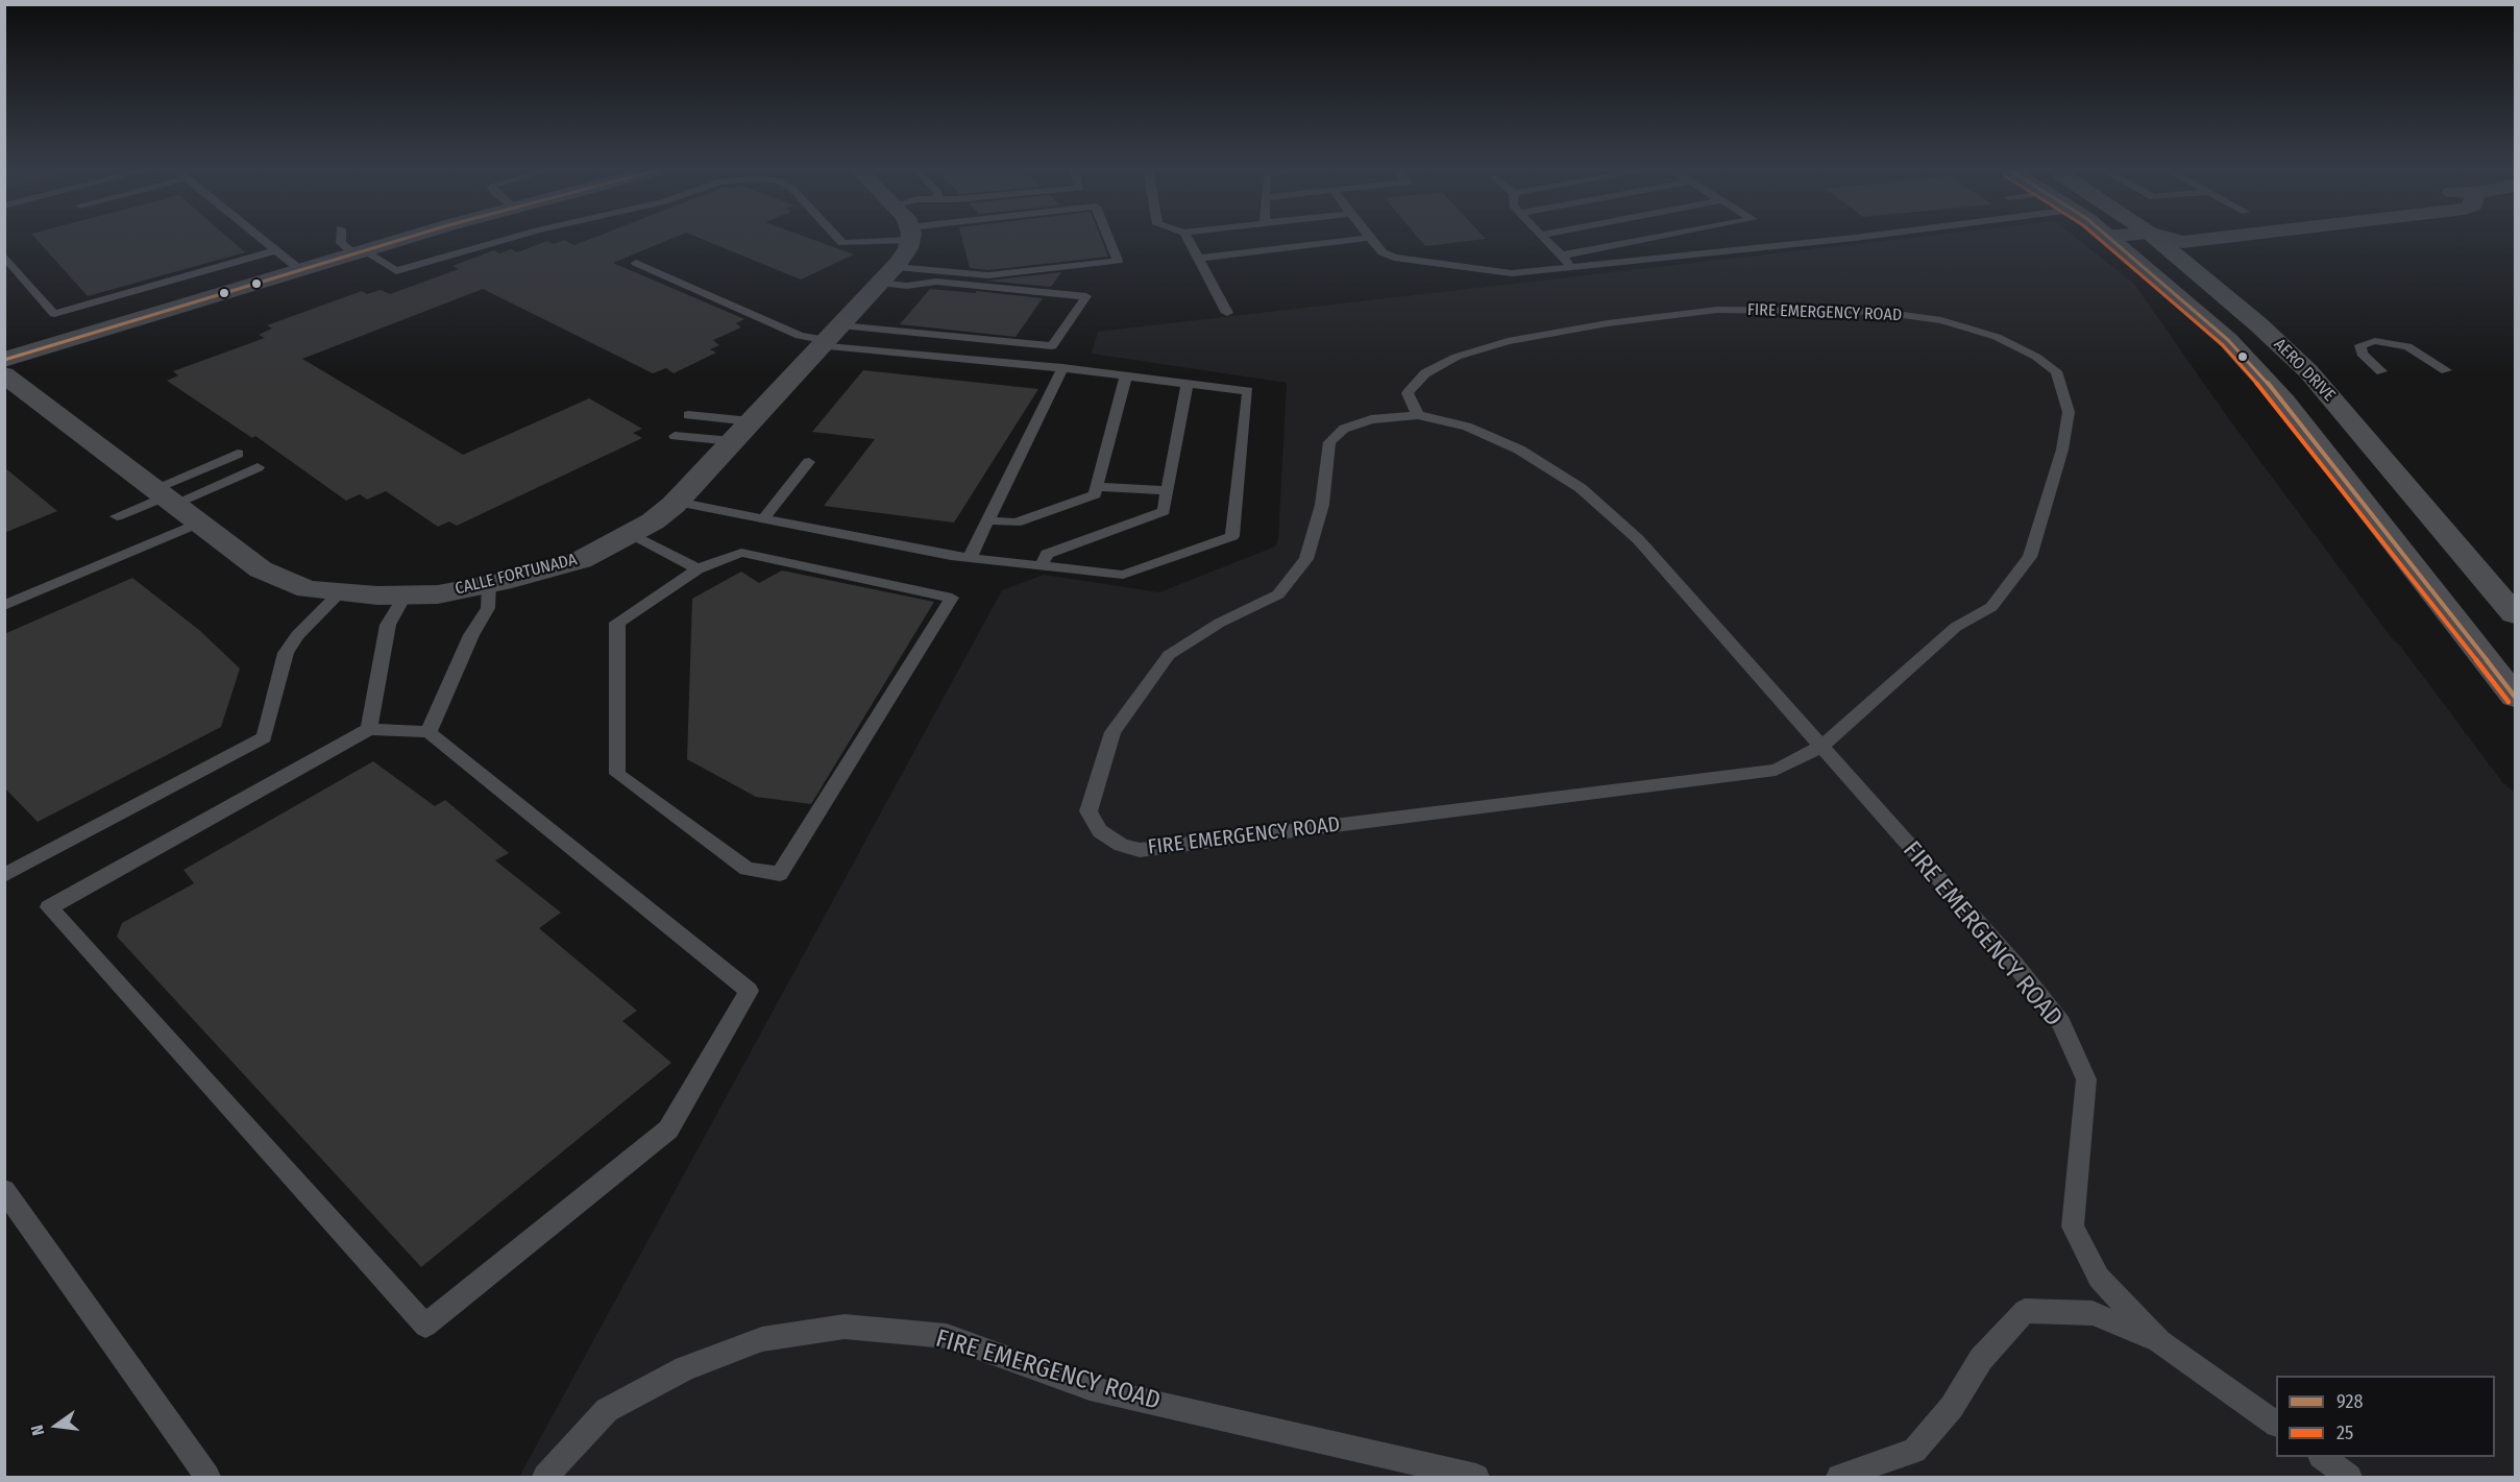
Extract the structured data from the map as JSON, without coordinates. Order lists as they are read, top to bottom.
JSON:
{
  "streets": {
    "main road": ["AERO DRIVE"],
    "street": ["CALLE FORTUNADA"],
    "lane": ["FIRE EMERGENCY ROAD"]
  },
  "lines": ["transit line 928", "transit line 25"],
  "legend": ["928", "25"],
  "north": "left"
}
